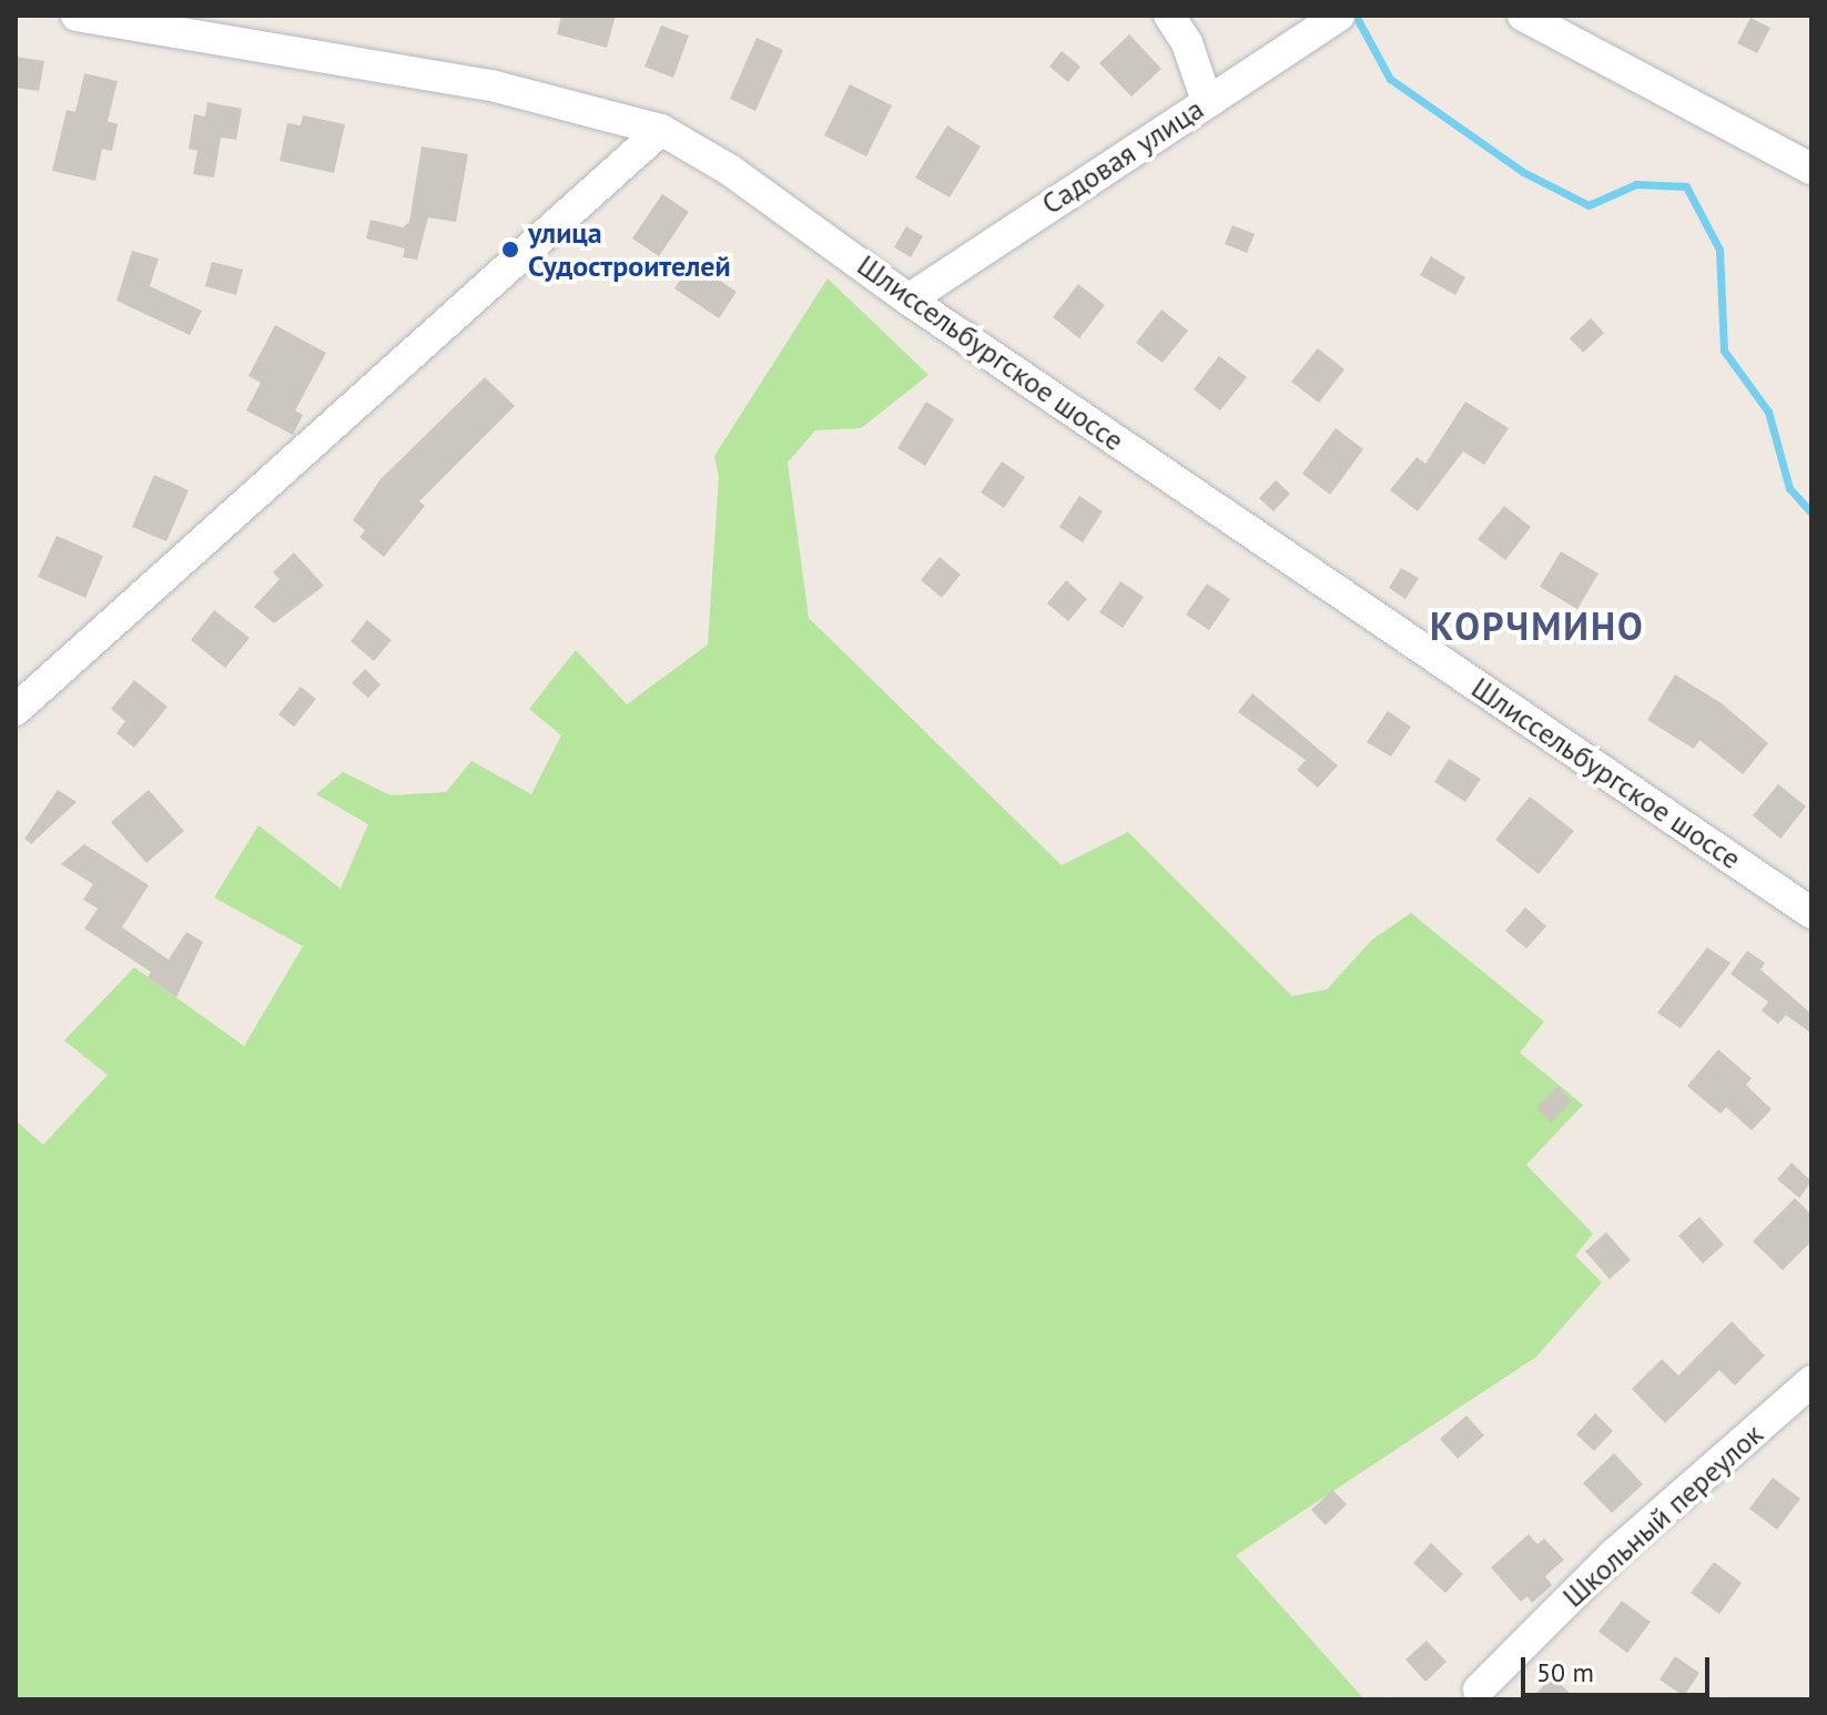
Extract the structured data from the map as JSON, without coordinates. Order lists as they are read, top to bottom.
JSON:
{
  "streets": {
    "street": ["Садовая улица", "Шлиссельбургское шоссе", "Школьный переулок"]
  },
  "crossings": [
    ["Садовая улица", "Шлиссельбургское шоссе"]
  ],
  "districts": ["КОРЧМИНО"],
  "places": ["улица Судостроителей"],
  "scale_bar": "50 m"
}
